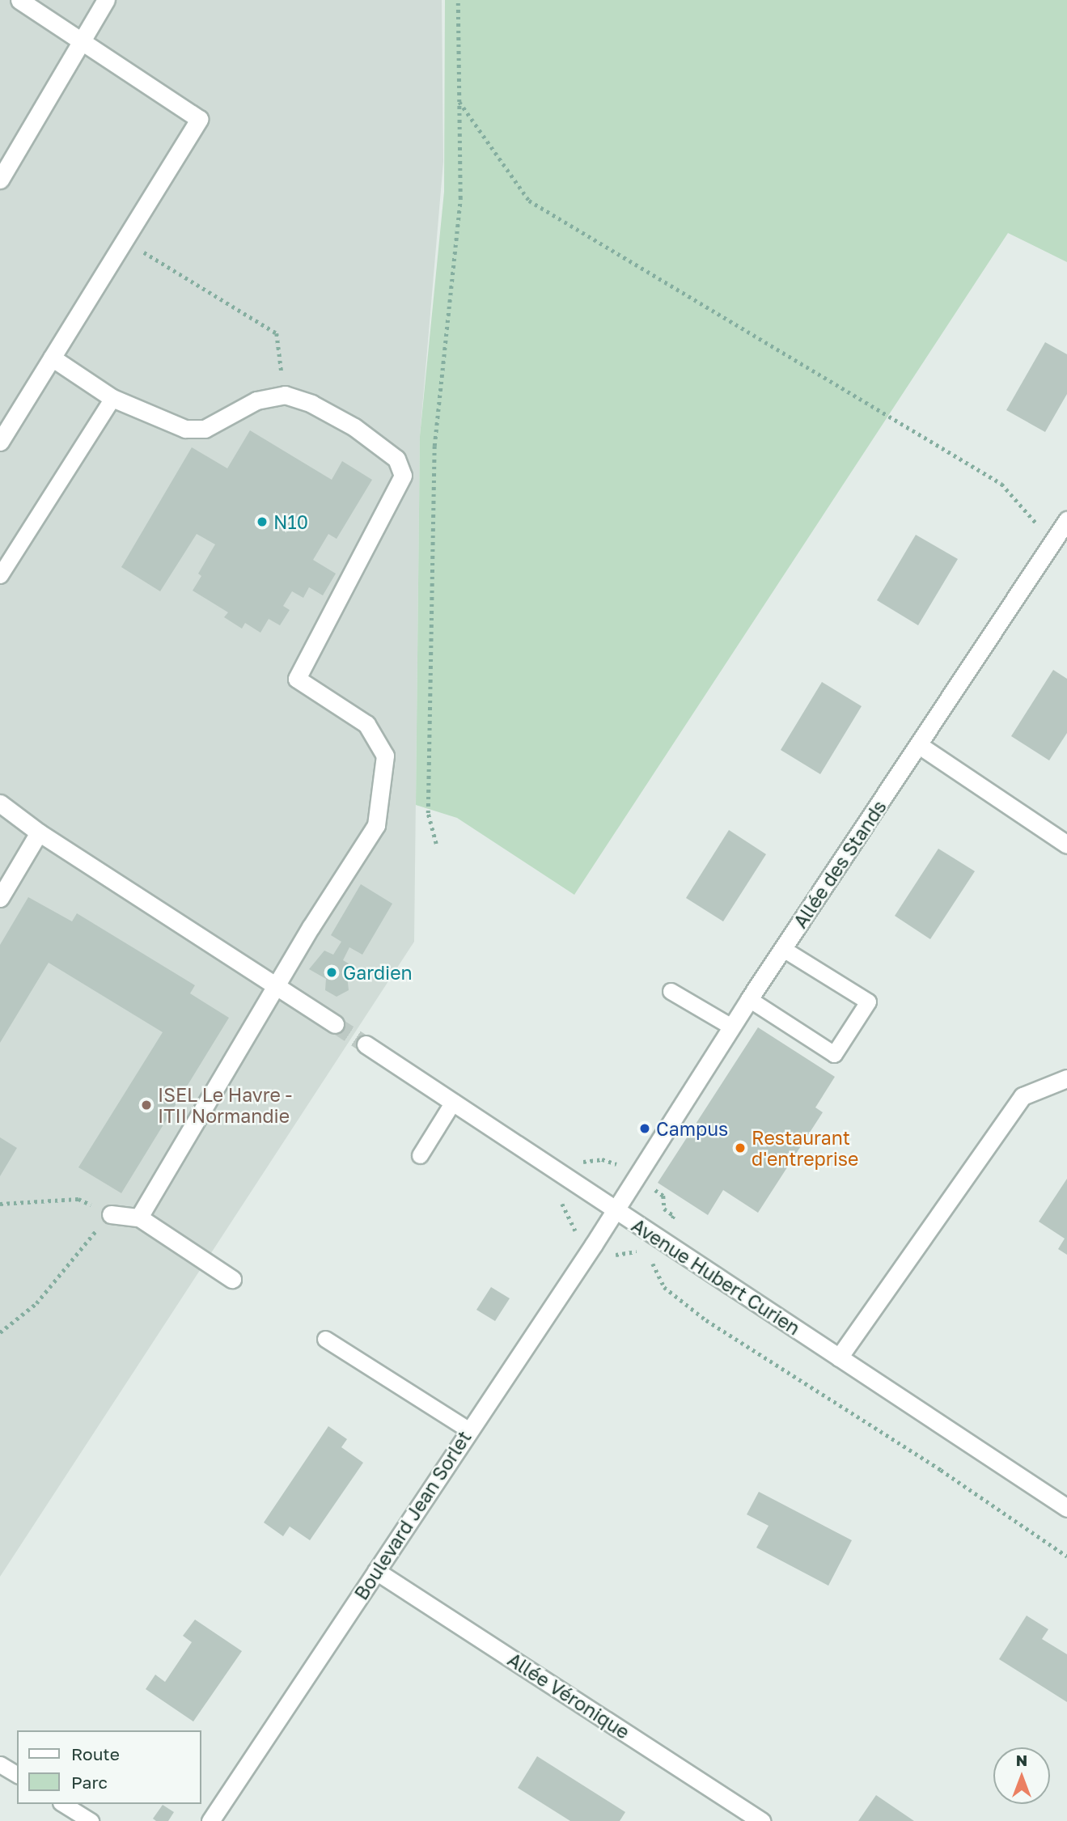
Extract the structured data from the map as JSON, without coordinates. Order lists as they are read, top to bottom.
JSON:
{
  "streets": {
    "street": [
      "Allée des Stands",
      "Avenue Hubert Curien",
      "Boulevard Jean Sorlet",
      "Allée Véronique"
    ]
  },
  "crossings": [
    ["Allée des Stands", "Avenue Hubert Curien"],
    ["Allée des Stands", "Boulevard Jean Sorlet"],
    ["Avenue Hubert Curien", "Boulevard Jean Sorlet"],
    ["Boulevard Jean Sorlet", "Allée Véronique"]
  ],
  "places": [
    "N10",
    "Gardien",
    "ISEL Le Havre - ITII Normandie",
    "Campus",
    "Restaurant d'entreprise"
  ],
  "legend": ["Route", "Parc"],
  "north": "top"
}
